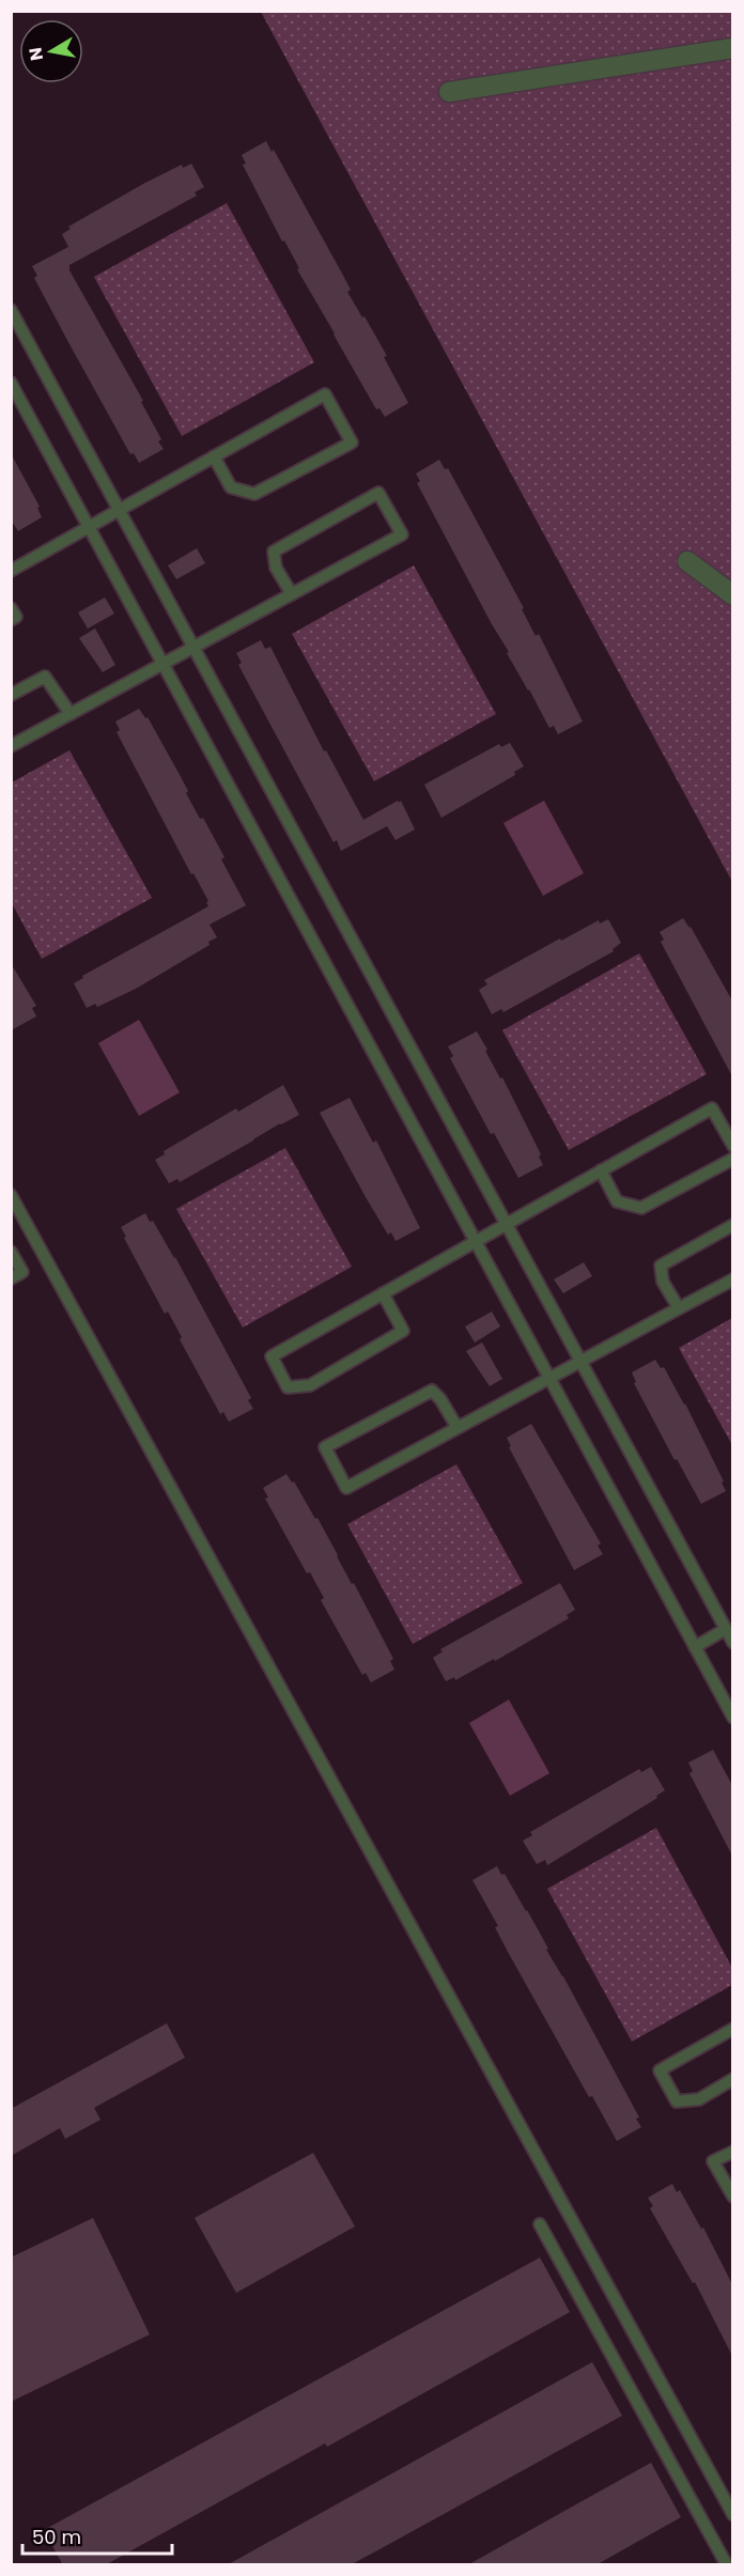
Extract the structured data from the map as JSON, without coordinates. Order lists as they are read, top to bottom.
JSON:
{
  "scale_bar": "50 m",
  "north": "left"
}
